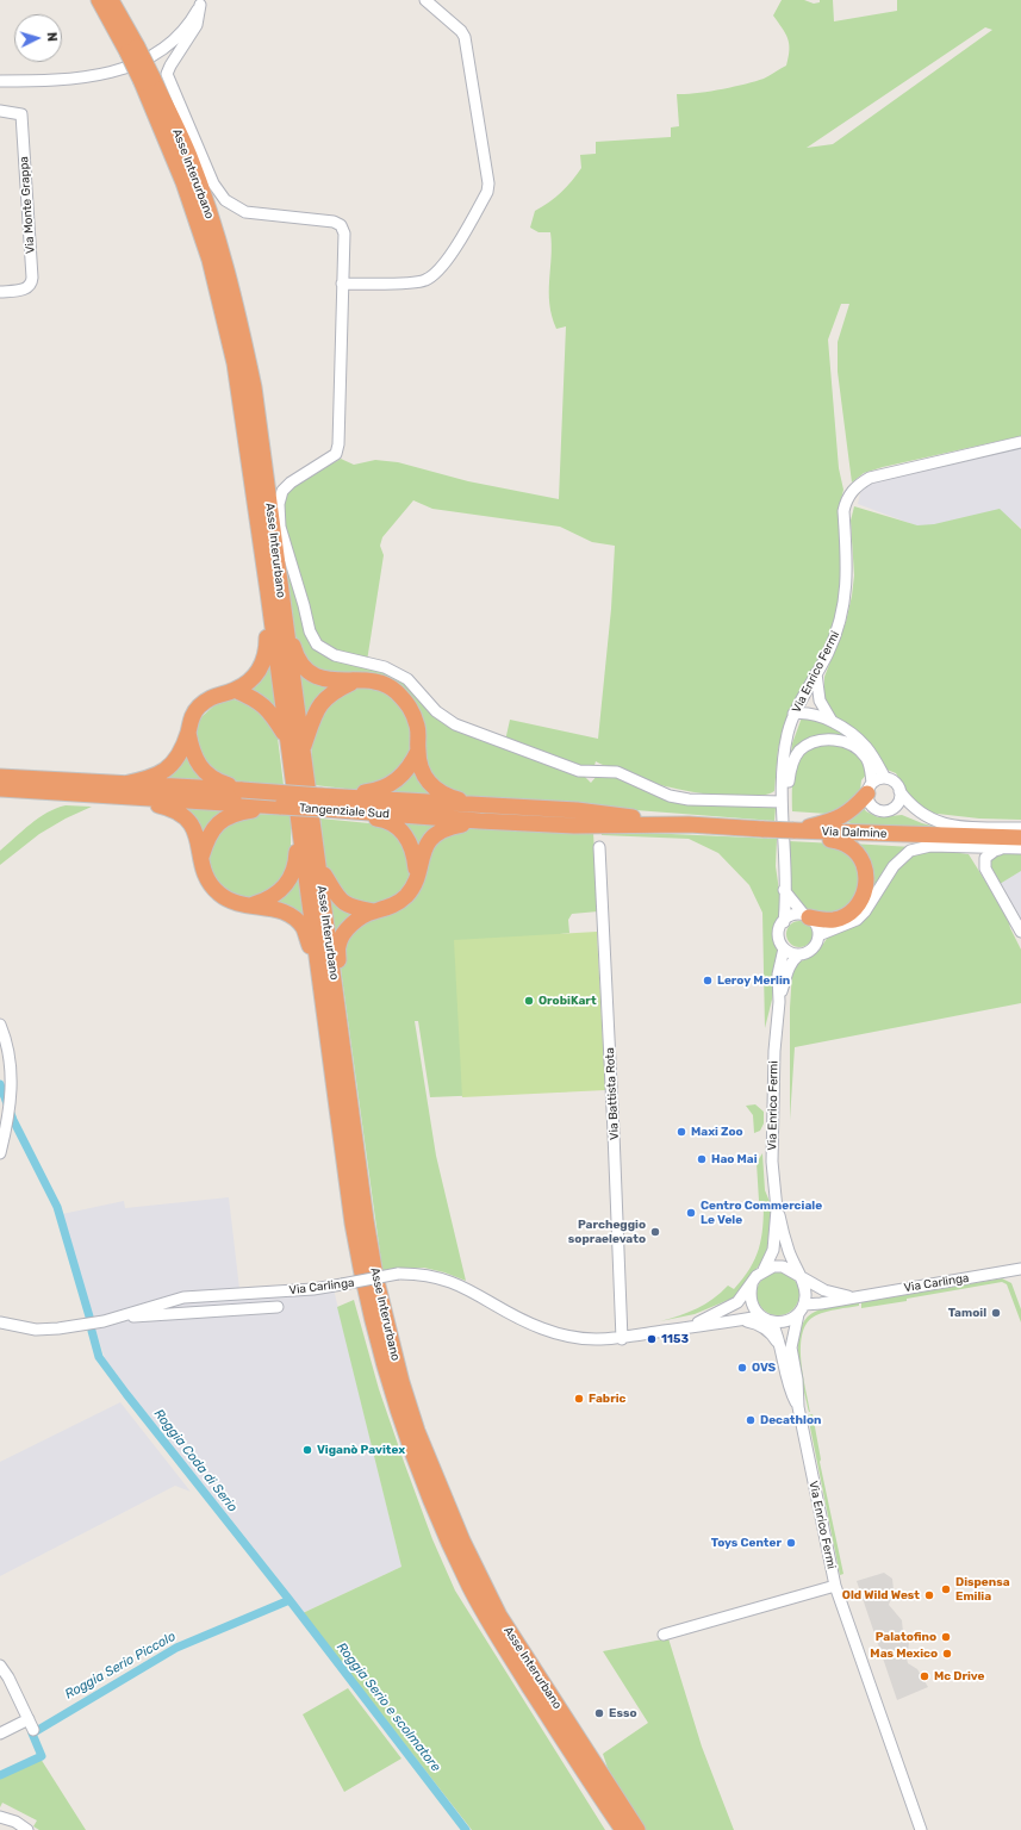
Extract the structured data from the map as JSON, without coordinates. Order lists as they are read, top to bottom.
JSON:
{
  "streets": {
    "highway": ["Asse Interurbano", "Tangenziale Sud", "Via Dalmine"],
    "street": [
      "Via Monte Grappa",
      "Via Enrico Fermi",
      "Via Battista Rota",
      "Via Carlinga"
    ]
  },
  "crossings": [
    ["Via Enrico Fermi", "Via Carlinga"],
    ["Tangenziale Sud", "Via Dalmine"],
    ["Via Battista Rota", "Via Carlinga"]
  ],
  "water": ["Roggia Coda di Serio", "Roggia Serio Piccolo", "Roggia Serio e scolmatore"],
  "places": [
    "Leroy Merlin",
    "OrobiKart",
    "Maxi Zoo",
    "Hao Mai",
    "Centro Commerciale Le Vele",
    "Parcheggio sopraelevato",
    "Tamoil",
    "1153",
    "OVS",
    "Fabric",
    "Decathlon",
    "Viganò Pavitex",
    "Toys Center",
    "Dispensa Emilia",
    "Old Wild West",
    "Palatofino",
    "Mas Mexico",
    "Mc Drive",
    "Esso"
  ],
  "north": "right"
}
